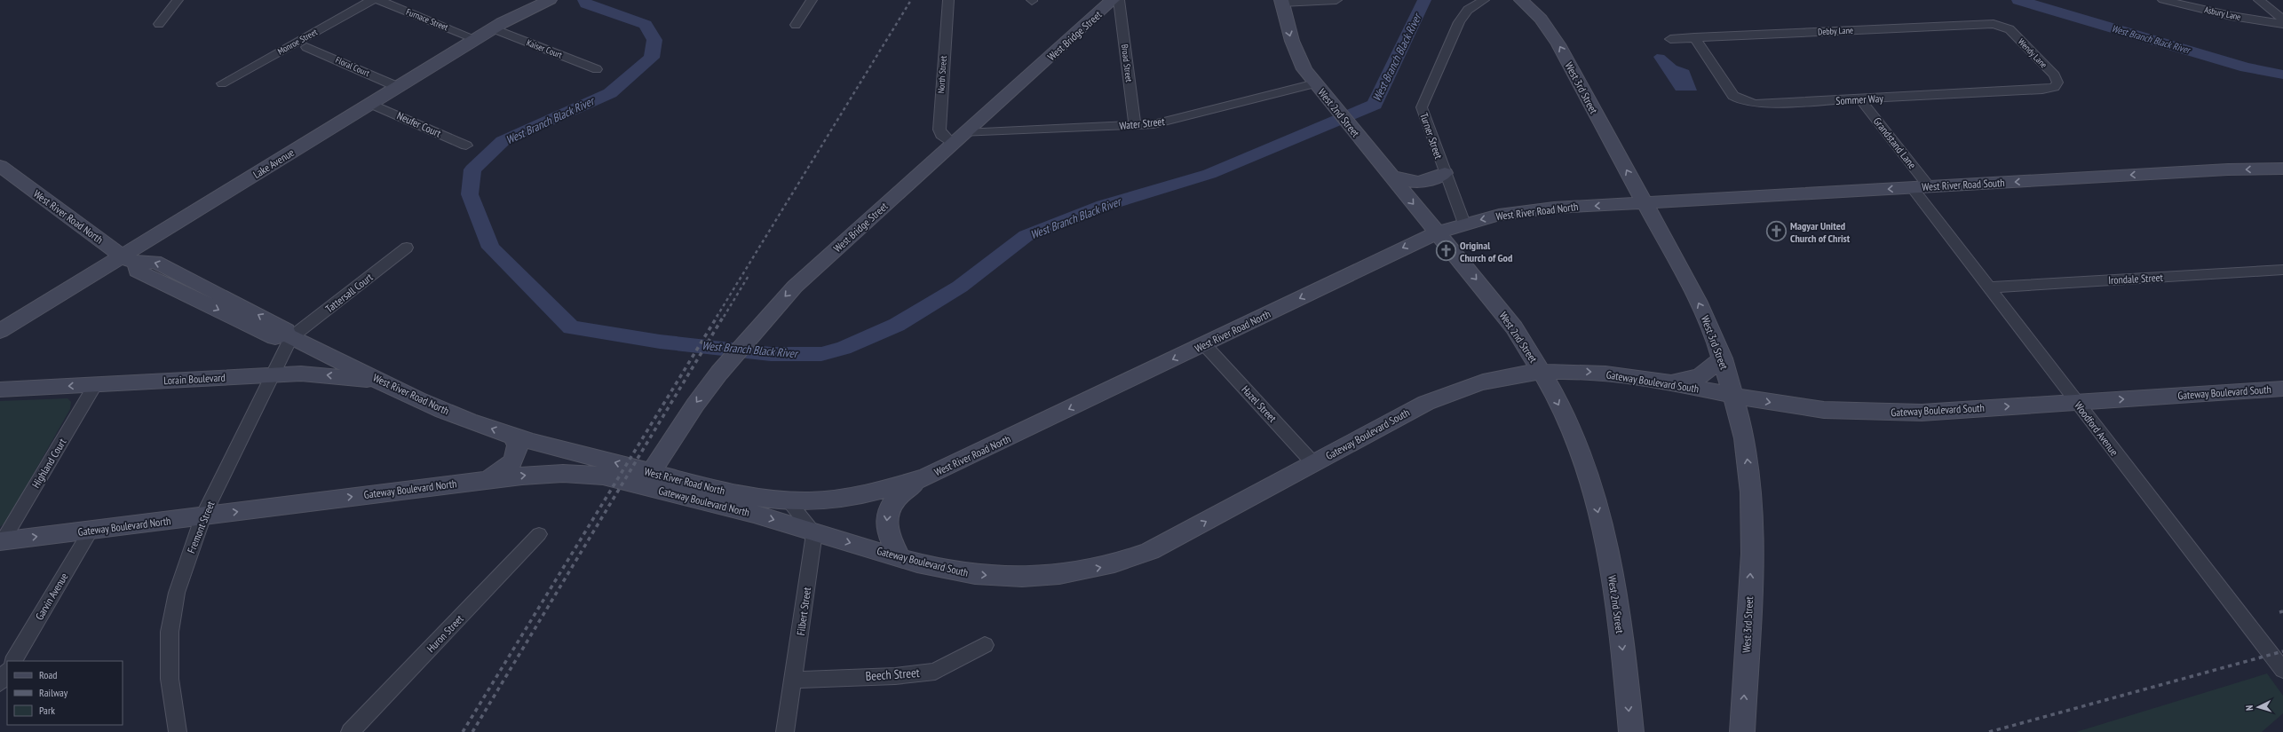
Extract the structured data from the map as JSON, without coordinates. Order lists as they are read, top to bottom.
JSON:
{
  "streets": {
    "main road": [
      "West Bridge Street",
      "West 3rd Street",
      "West 2nd Street",
      "Lake Avenue",
      "West River Road South",
      "West River Road North",
      "Lorain Boulevard",
      "Gateway Boulevard South",
      "Gateway Boulevard North"
    ],
    "street": [
      "Asbury Lane",
      "Furnace Street",
      "Debby Lane",
      "Monroe Street",
      "Kaiser Court",
      "Wendy Lane",
      "Broad Street",
      "Floral Court",
      "North Street",
      "Sommer Way",
      "Water Street",
      "Neufer Court",
      "Turner Street",
      "Grandstand Lane",
      "Irondale Street",
      "Tattersall Court",
      "Hazel Street",
      "Woodford Avenue",
      "Highland Court",
      "Fremont Street",
      "Garvin Avenue",
      "Filbert Street",
      "Huron Street",
      "Beech Street"
    ]
  },
  "crossings": [
    ["Furnace Street", "Lake Avenue"],
    ["Debby Lane", "Wendy Lane"],
    ["Debby Lane", "Sommer Way"],
    ["West Bridge Street", "North Street"],
    ["West Bridge Street", "Water Street"],
    ["West Bridge Street", "West River Road North"],
    ["West Bridge Street", "Gateway Boulevard North"],
    ["Kaiser Court", "Lake Avenue"],
    ["Wendy Lane", "Sommer Way"],
    ["Broad Street", "Water Street"],
    ["Floral Court", "Lake Avenue"],
    ["North Street", "Water Street"],
    ["West 3rd Street", "West River Road South"],
    ["West 3rd Street", "West River Road North"],
    ["West 3rd Street", "Gateway Boulevard South"],
    ["Sommer Way", "Grandstand Lane"],
    ["West 2nd Street", "Water Street"],
    ["West 2nd Street", "West River Road North"],
    ["West 2nd Street", "Gateway Boulevard South"],
    ["Neufer Court", "Lake Avenue"],
    ["Turner Street", "West River Road North"],
    ["Grandstand Lane", "West River Road South"],
    ["Lake Avenue", "West River Road North"],
    ["West River Road South", "West River Road North"],
    ["West River Road South", "Woodford Avenue"],
    ["West River Road North", "Tattersall Court"],
    ["West River Road North", "Lorain Boulevard"],
    ["West River Road North", "Hazel Street"],
    ["West River Road North", "Gateway Boulevard North"],
    ["West River Road North", "Fremont Street"],
    ["Irondale Street", "Woodford Avenue"],
    ["Tattersall Court", "Fremont Street"],
    ["Lorain Boulevard", "Highland Court"],
    ["Lorain Boulevard", "Fremont Street"],
    ["Gateway Boulevard South", "Hazel Street"],
    ["Gateway Boulevard South", "Woodford Avenue"],
    ["Gateway Boulevard South", "Gateway Boulevard North"],
    ["Gateway Boulevard South", "Filbert Street"],
    ["Highland Court", "Gateway Boulevard North"],
    ["Gateway Boulevard North", "Fremont Street"],
    ["Gateway Boulevard North", "Garvin Avenue"],
    ["Gateway Boulevard North", "Filbert Street"],
    ["Filbert Street", "Beech Street"]
  ],
  "one_way": [
    "West Bridge Street",
    "West 3rd Street",
    "West 2nd Street",
    "West River Road South",
    "West River Road North",
    "Lorain Boulevard",
    "Gateway Boulevard South",
    "Gateway Boulevard North"
  ],
  "water": ["West Branch Black River"],
  "places": {
    "church": ["Magyar United Church of Christ", "Original Church of God"]
  },
  "legend": ["Road", "Railway", "Park"],
  "north": "left"
}
